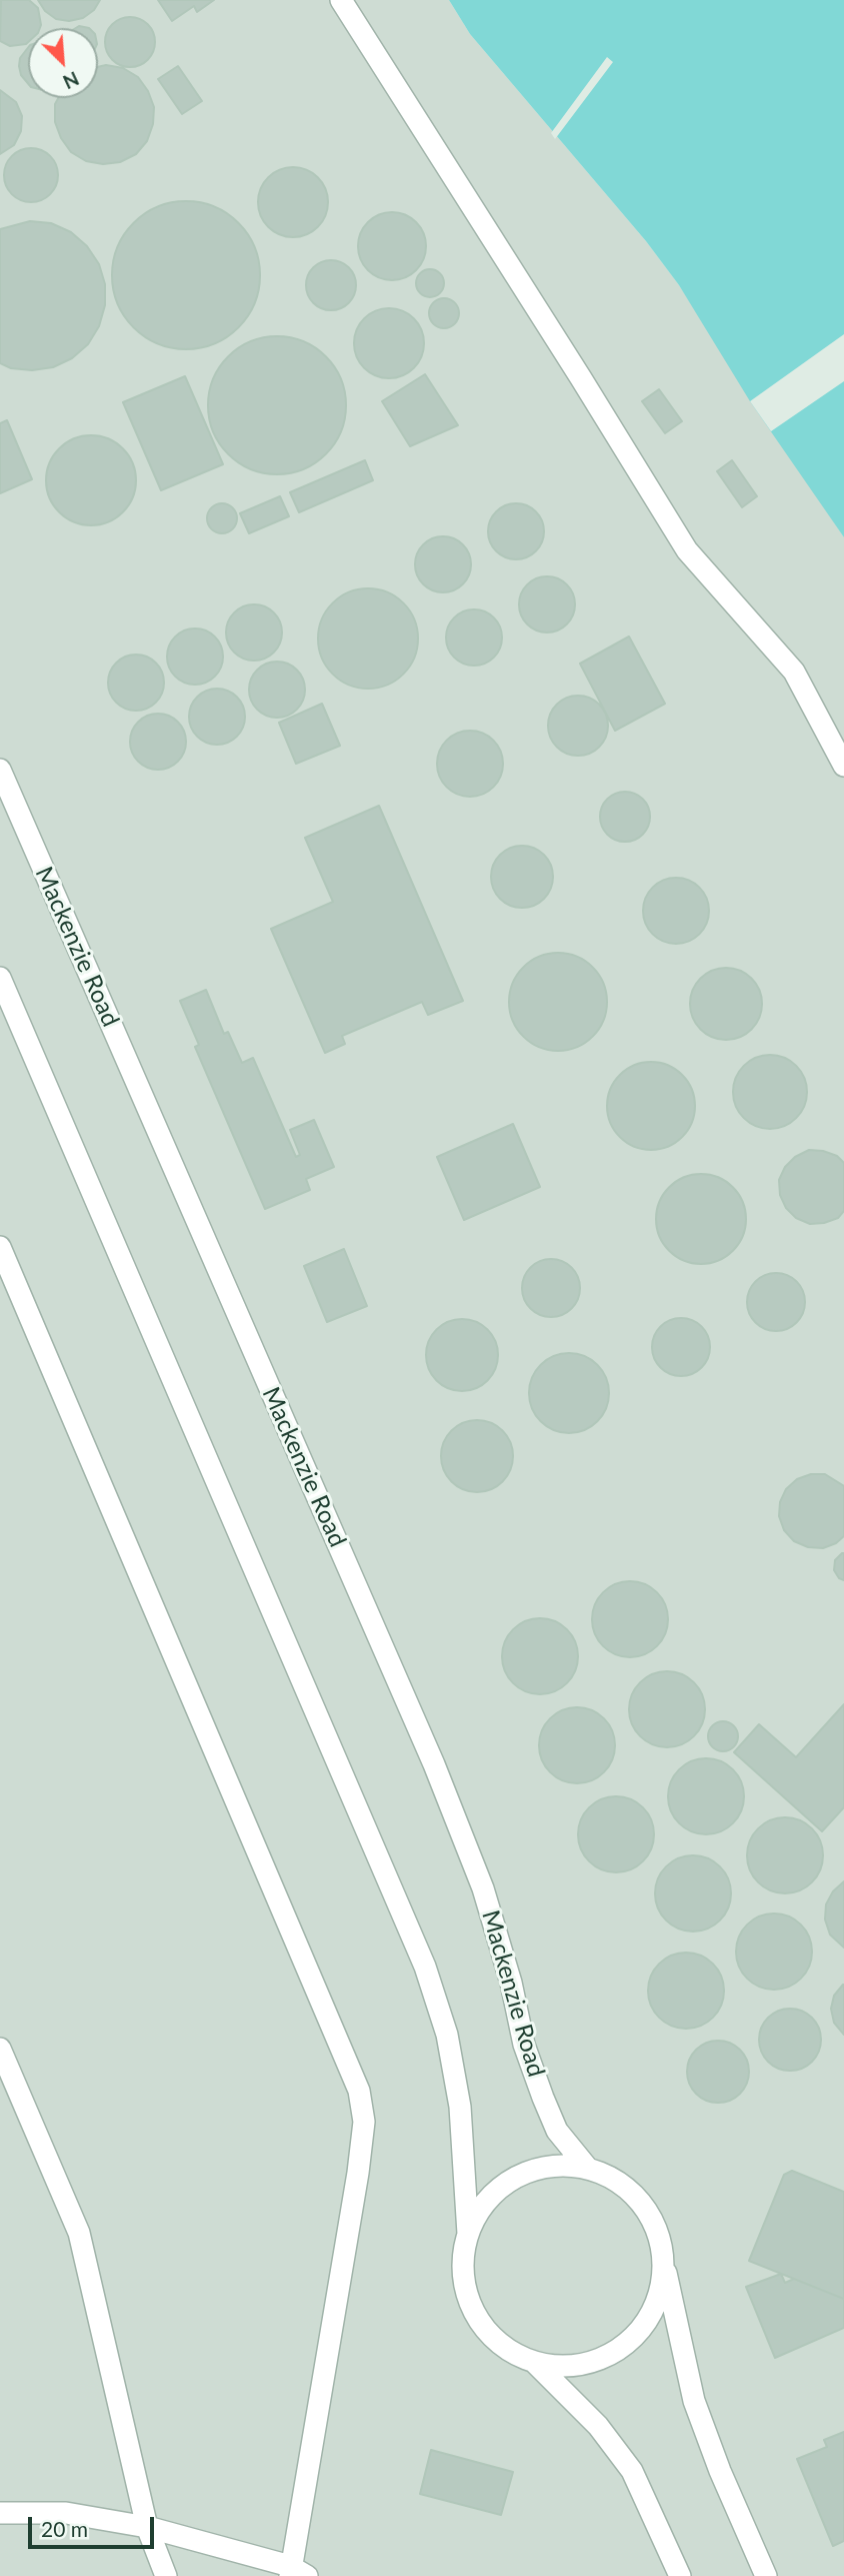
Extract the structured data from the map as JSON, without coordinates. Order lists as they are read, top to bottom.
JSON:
{
  "streets": {
    "lane": ["Mackenzie Road"]
  },
  "scale_bar": "20 m",
  "north": "bottom right"
}
